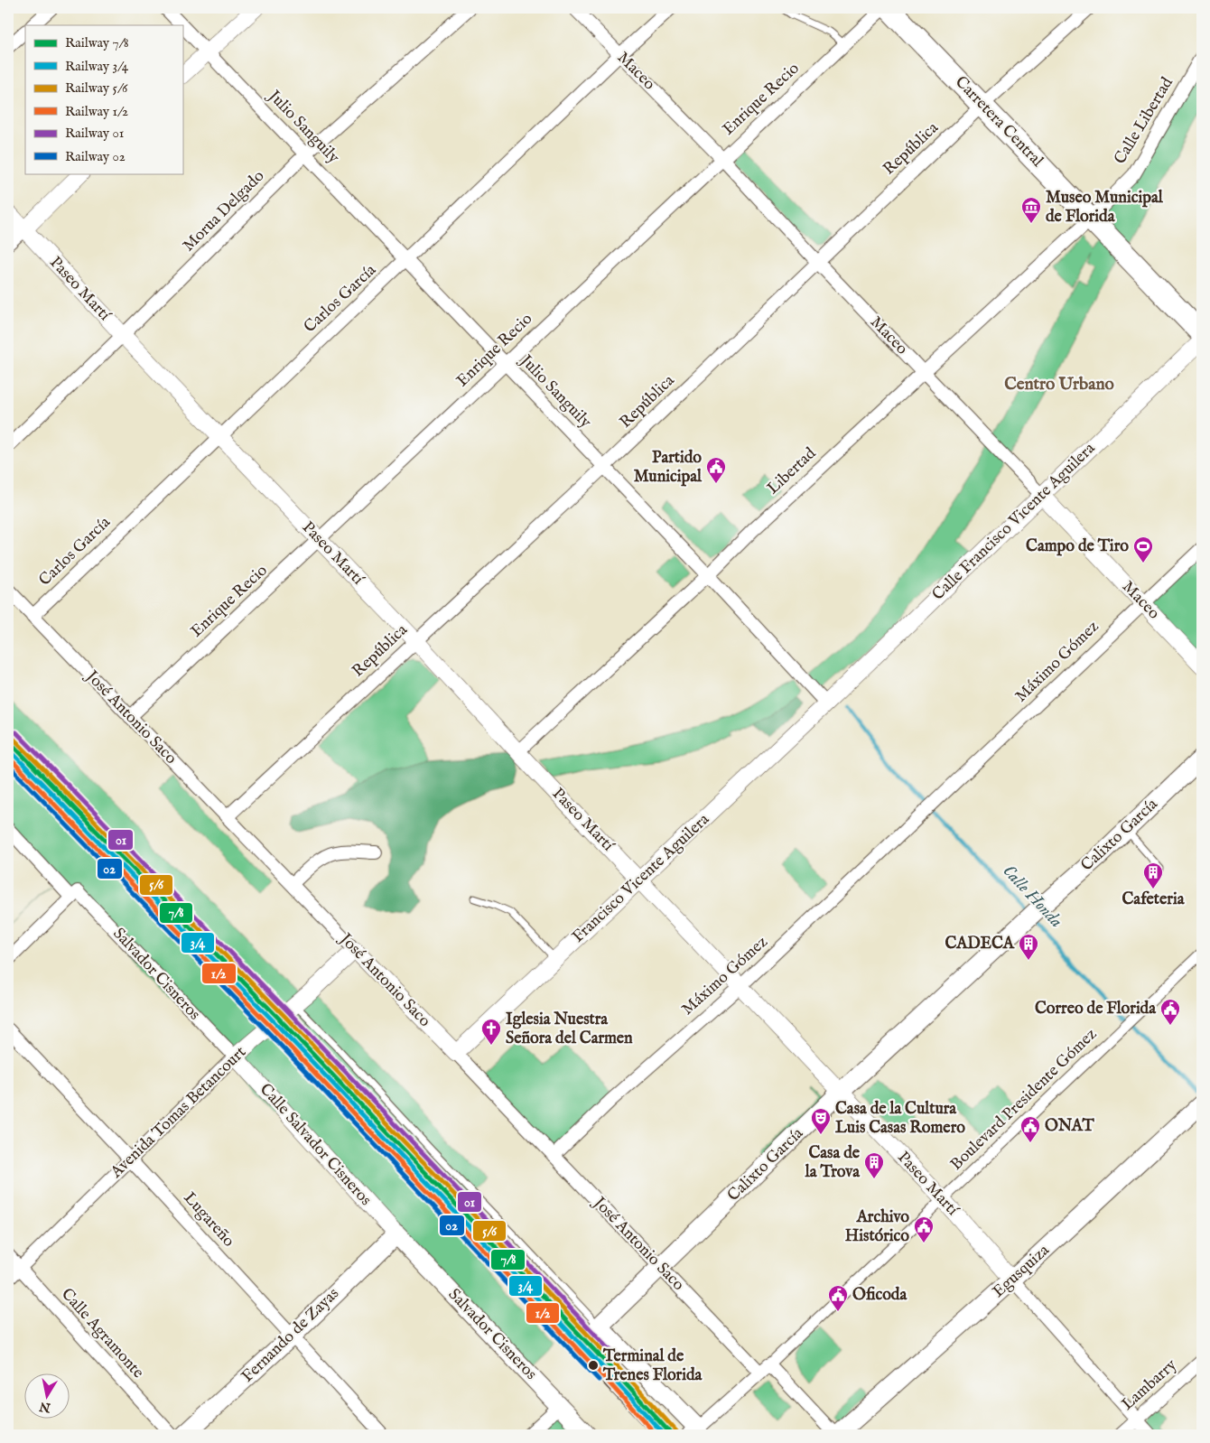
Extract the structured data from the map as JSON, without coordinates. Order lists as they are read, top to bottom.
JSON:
{
  "streets": {
    "highway": ["Carretera Central"],
    "main road": [
      "Calixto García",
      "Salvador Cisneros",
      "Egusquiza",
      "Fernando de Zayas"
    ],
    "street": [
      "Maceo",
      "Enrique Recio",
      "Calle Libertad",
      "Julio Sanguily",
      "República",
      "Morua Delgado",
      "Paseo Martí",
      "Carlos García",
      "Libertad",
      "Calle Francisco Vicente Aguilera",
      "Máximo Gómez",
      "José Antonio Saco",
      "Francisco Vicente Aguilera",
      "Boulevard Presidente Gómez",
      "Avenida Tomas Betancourt",
      "Calle Salvador Cisneros",
      "Lugareño",
      "Calle Agramonte",
      "Lambarry"
    ]
  },
  "crossings": [
    ["Maceo", "Enrique Recio"],
    ["Maceo", "República"],
    ["Maceo", "Carlos García"],
    ["Maceo", "Libertad"],
    ["Maceo", "Calle Francisco Vicente Aguilera"],
    ["Maceo", "Máximo Gómez"],
    ["Enrique Recio", "Julio Sanguily"],
    ["Enrique Recio", "Paseo Martí"],
    ["Enrique Recio", "José Antonio Saco"],
    ["Calle Libertad", "Carretera Central"],
    ["Calle Libertad", "Libertad"],
    ["Carretera Central", "República"],
    ["Carretera Central", "Libertad"],
    ["Julio Sanguily", "República"],
    ["Julio Sanguily", "Morua Delgado"],
    ["Julio Sanguily", "Carlos García"],
    ["Julio Sanguily", "Libertad"],
    ["Julio Sanguily", "Calle Francisco Vicente Aguilera"],
    ["Julio Sanguily", "Francisco Vicente Aguilera"],
    ["República", "Paseo Martí"],
    ["República", "José Antonio Saco"],
    ["Morua Delgado", "Paseo Martí"],
    ["Paseo Martí", "Carlos García"],
    ["Paseo Martí", "Libertad"],
    ["Paseo Martí", "Máximo Gómez"],
    ["Paseo Martí", "Calixto García"],
    ["Paseo Martí", "Francisco Vicente Aguilera"],
    ["Paseo Martí", "Boulevard Presidente Gómez"],
    ["Paseo Martí", "Egusquiza"],
    ["Paseo Martí", "Lambarry"],
    ["Carlos García", "José Antonio Saco"],
    ["Calle Francisco Vicente Aguilera", "Francisco Vicente Aguilera"],
    ["Máximo Gómez", "José Antonio Saco"],
    ["José Antonio Saco", "Calixto García"],
    ["José Antonio Saco", "Francisco Vicente Aguilera"],
    ["José Antonio Saco", "Boulevard Presidente Gómez"],
    ["José Antonio Saco", "Avenida Tomas Betancourt"],
    ["José Antonio Saco", "Egusquiza"],
    ["Salvador Cisneros", "Avenida Tomas Betancourt"],
    ["Salvador Cisneros", "Calle Salvador Cisneros"],
    ["Salvador Cisneros", "Fernando de Zayas"],
    ["Avenida Tomas Betancourt", "Calle Salvador Cisneros"],
    ["Avenida Tomas Betancourt", "Lugareño"],
    ["Avenida Tomas Betancourt", "Calle Agramonte"],
    ["Calle Salvador Cisneros", "Fernando de Zayas"],
    ["Lugareño", "Fernando de Zayas"]
  ],
  "districts": ["Centro Urbano"],
  "water": ["Calle Honda"],
  "places": {
    "museum": ["Museo Municipal de Florida"],
    "public building": [
      "Partido Municipal",
      "Correo de Florida",
      "ONAT",
      "Archivo Histórico",
      "Oficoda"
    ],
    "sports": ["Campo de Tiro"],
    "building": ["Cafeteria", "CADECA", "Casa de la Trova"],
    "church": ["Iglesia Nuestra Señora del Carmen"],
    "theatre": ["Casa de la Cultura Luis Casas Romero"],
    "other": ["Terminal de Trenes Florida"]
  },
  "lines": [
    "rail line 01",
    "rail line 5/6",
    "rail line 7/8",
    "rail line 3/4",
    "rail line 1/2",
    "rail line 02"
  ],
  "legend": [
    "Railway 7/8",
    "Railway 3/4",
    "Railway 5/6",
    "Railway 1/2",
    "Railway 01",
    "Railway 02"
  ],
  "north": "bottom"
}
